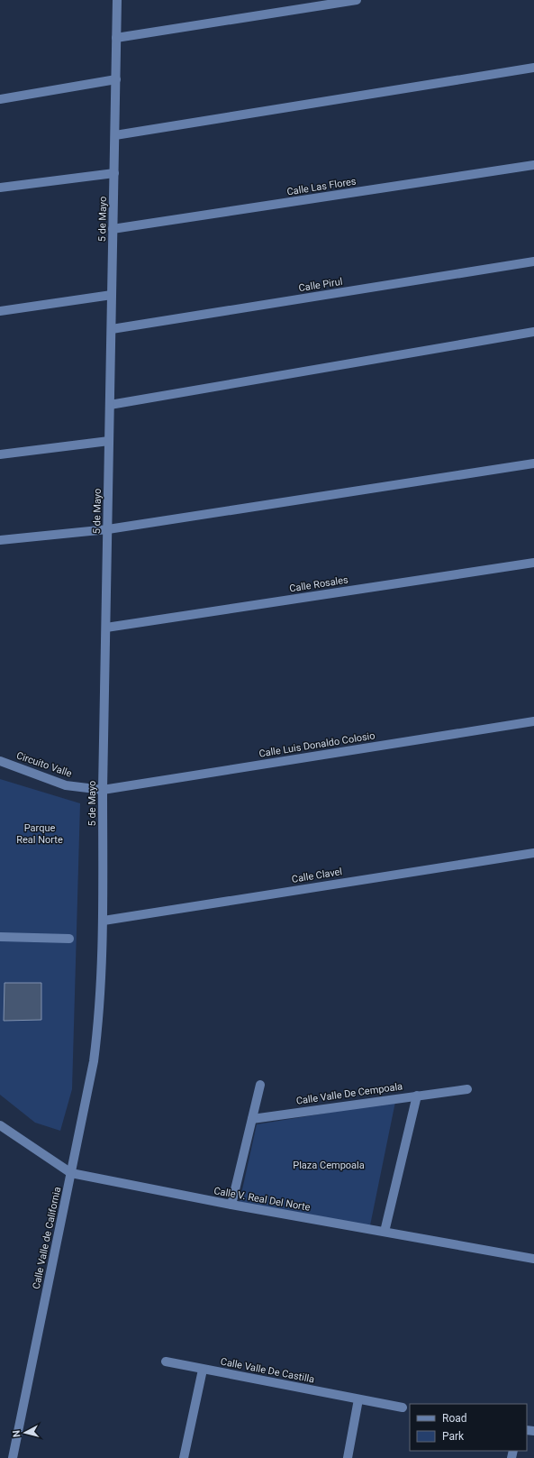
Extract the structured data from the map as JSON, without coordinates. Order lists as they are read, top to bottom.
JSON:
{
  "streets": {
    "street": [
      "Calle Las Flores",
      "5 de Mayo",
      "Calle Pirul",
      "Calle Rosales",
      "Calle Luis Donaldo Colosio",
      "Circuito Valle",
      "Calle Clavel",
      "Calle Valle De Cempoala",
      "Calle V. Real Del Norte",
      "Calle Valle de California",
      "Calle Valle De Castilla"
    ]
  },
  "crossings": [
    ["Calle Las Flores", "5 de Mayo"],
    ["5 de Mayo", "Calle Pirul"],
    ["5 de Mayo", "Calle Rosales"],
    ["5 de Mayo", "Calle Luis Donaldo Colosio"],
    ["5 de Mayo", "Circuito Valle"],
    ["5 de Mayo", "Calle Clavel"],
    ["5 de Mayo", "Calle Valle de California"],
    ["Calle Luis Donaldo Colosio", "Circuito Valle"],
    ["Calle Valle De Cempoala", "Calle V. Real Del Norte"],
    ["Calle V. Real Del Norte", "Calle Valle de California"]
  ],
  "parks": ["Parque Real Norte", "Plaza Cempoala"],
  "legend": ["Road", "Park"],
  "north": "left"
}
